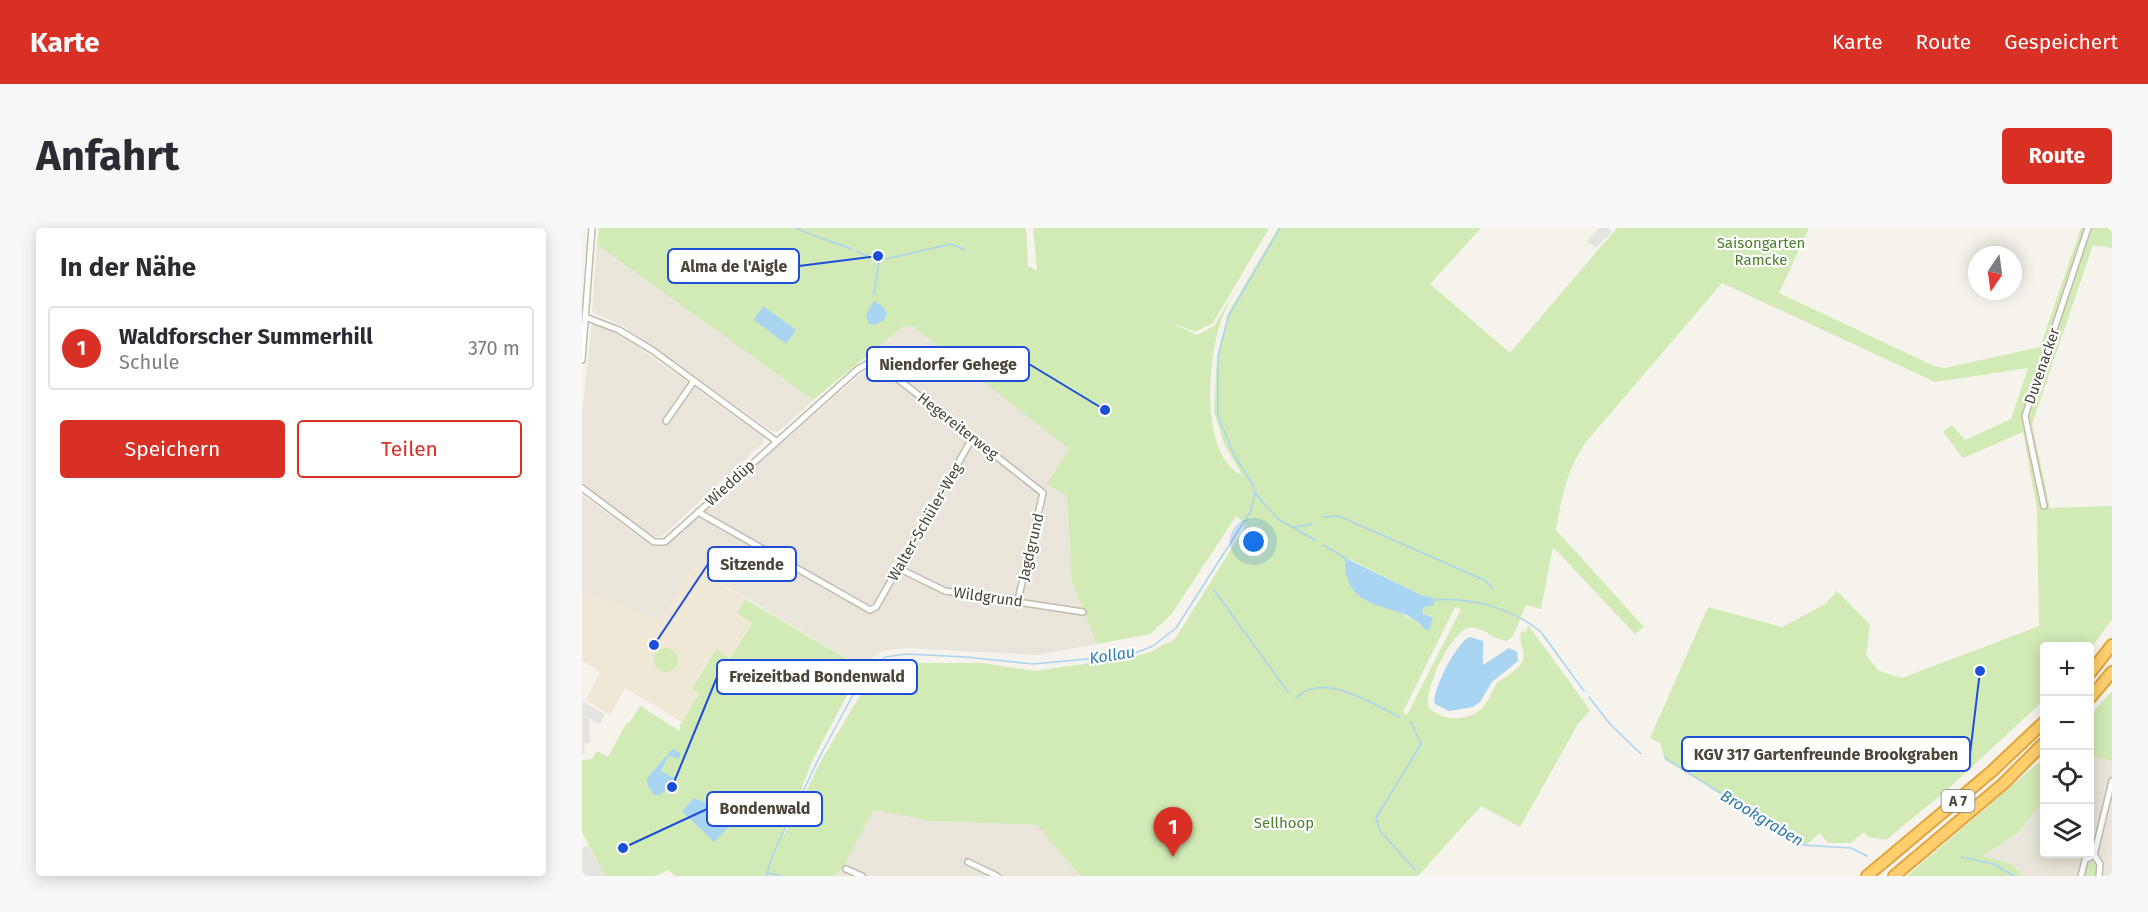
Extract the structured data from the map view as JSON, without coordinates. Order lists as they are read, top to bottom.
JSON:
{
  "streets": {
    "highway": ["A 7"],
    "street": [
      "Duvenacker",
      "Hegereiterweg",
      "Wieddüp",
      "Walter-Schüler-Weg",
      "Jagdgrund",
      "Wildgrund"
    ]
  },
  "crossings": [
    ["Hegereiterweg", "Wieddüp"],
    ["Hegereiterweg", "Walter-Schüler-Weg"],
    ["Hegereiterweg", "Jagdgrund"],
    ["Wieddüp", "Walter-Schüler-Weg"],
    ["Walter-Schüler-Weg", "Wildgrund"],
    ["Jagdgrund", "Wildgrund"]
  ],
  "water": ["Kollau", "Brookgraben"],
  "parks": ["Saisongarten Ramcke", "Sellhoop"],
  "places": [
    "Alma de l'Aigle",
    "Niendorfer Gehege",
    "Sitzende",
    "KGV 317 Gartenfreunde Brookgraben",
    "Freizeitbad Bondenwald",
    "Bondenwald"
  ],
  "north": "bottom",
  "page": {
    "header": "Karte",
    "nav": ["Karte", "Route", "Gespeichert"],
    "buttons": [
      "Route",
      ["Speichern", "Teilen"]
    ],
    "title": "Anfahrt",
    "heading": "In der Nähe",
    "list": [
      {
        "mark": "1",
        "name": "Waldforscher Summerhill",
        "note": "Schule",
        "value": "370 m"
      }
    ],
    "map_buttons": ["+", "−"],
    "pins": "1"
  }
}
